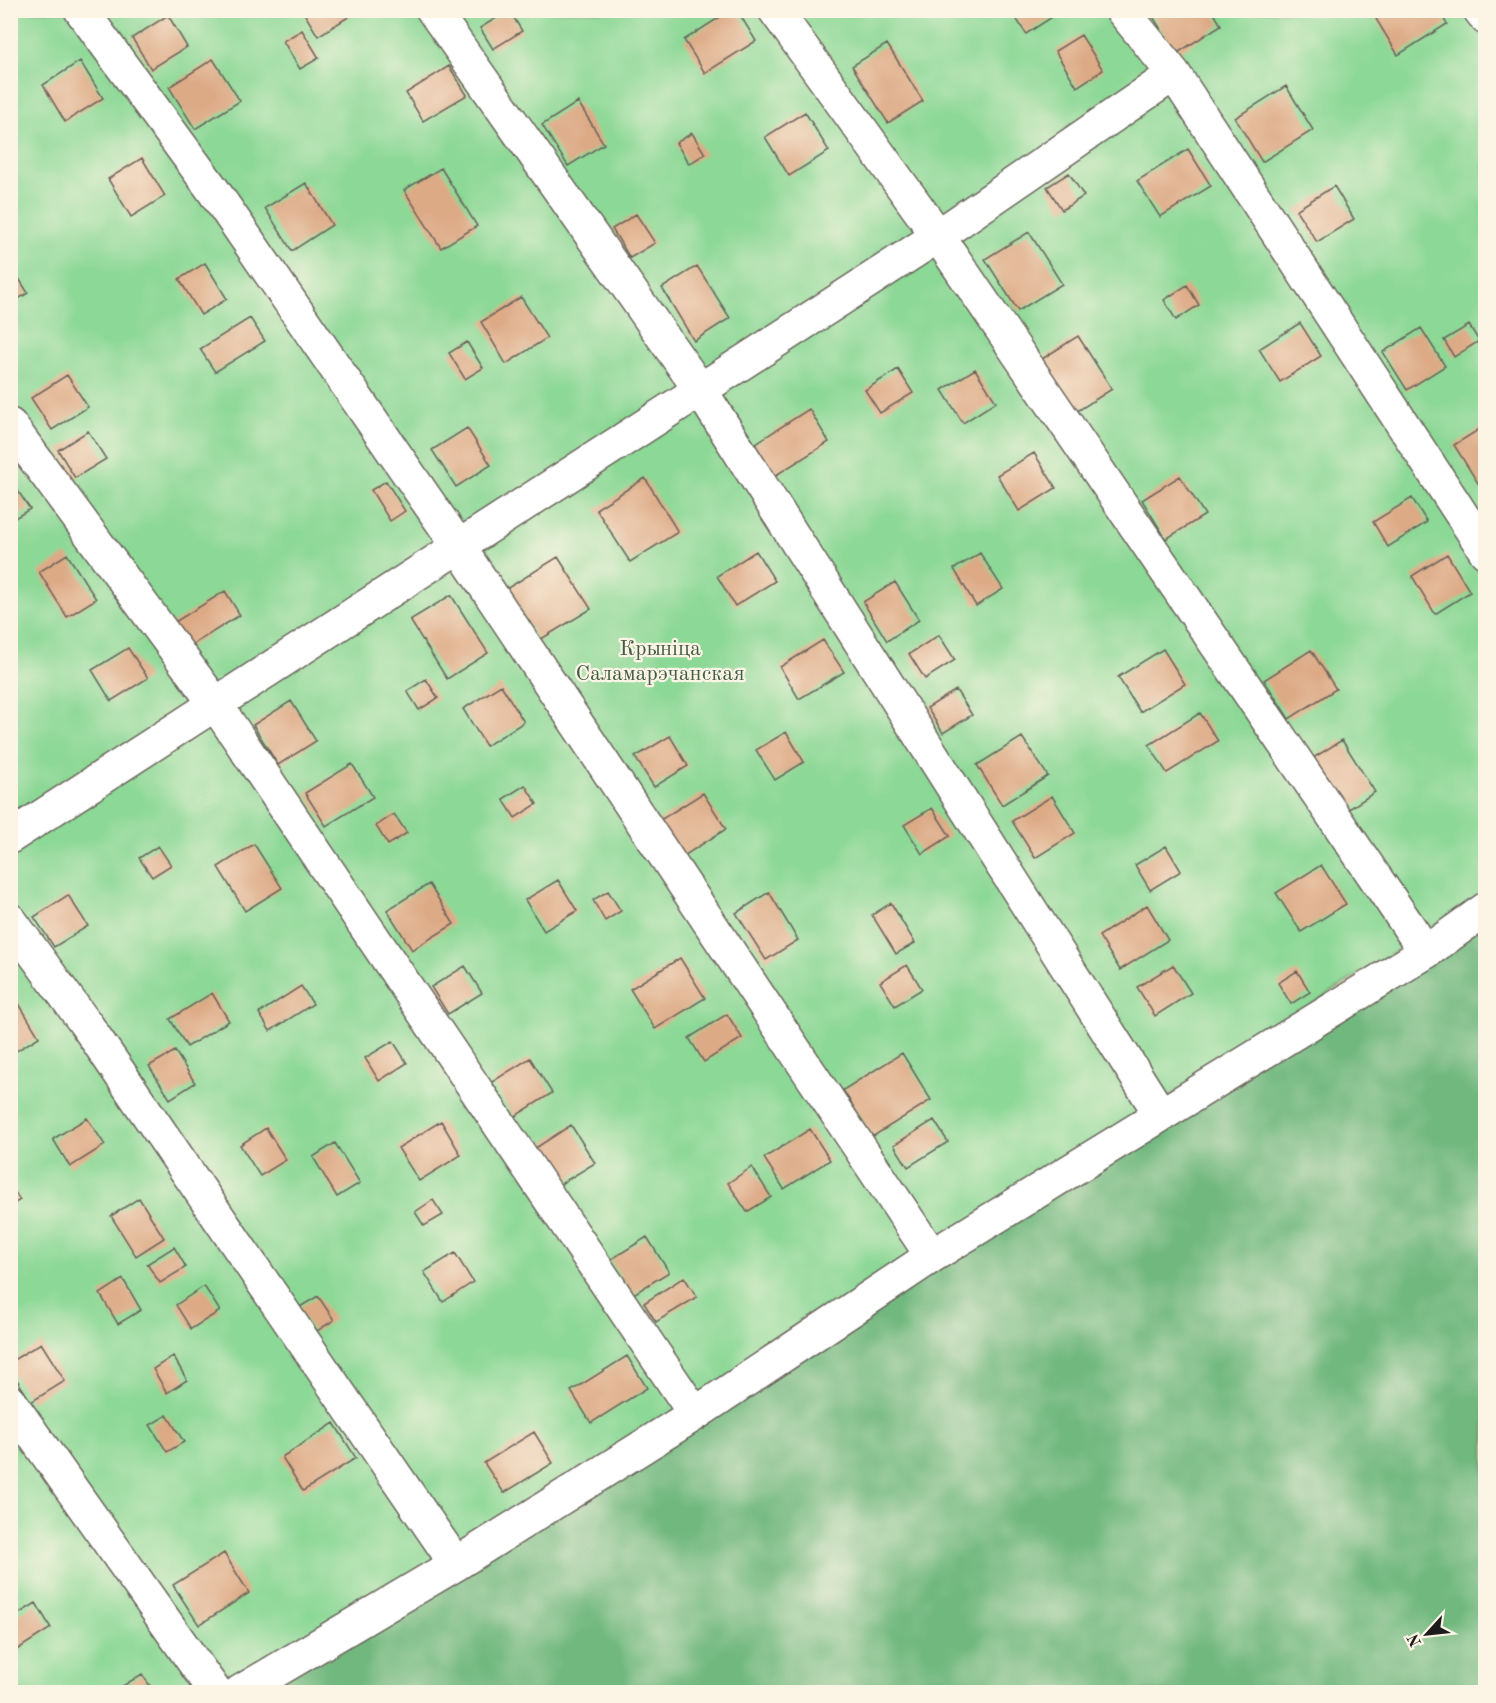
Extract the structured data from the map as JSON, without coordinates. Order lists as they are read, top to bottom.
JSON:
{
  "parks": ["Крыніца Саламарэчанская"],
  "north": "bottom left"
}
